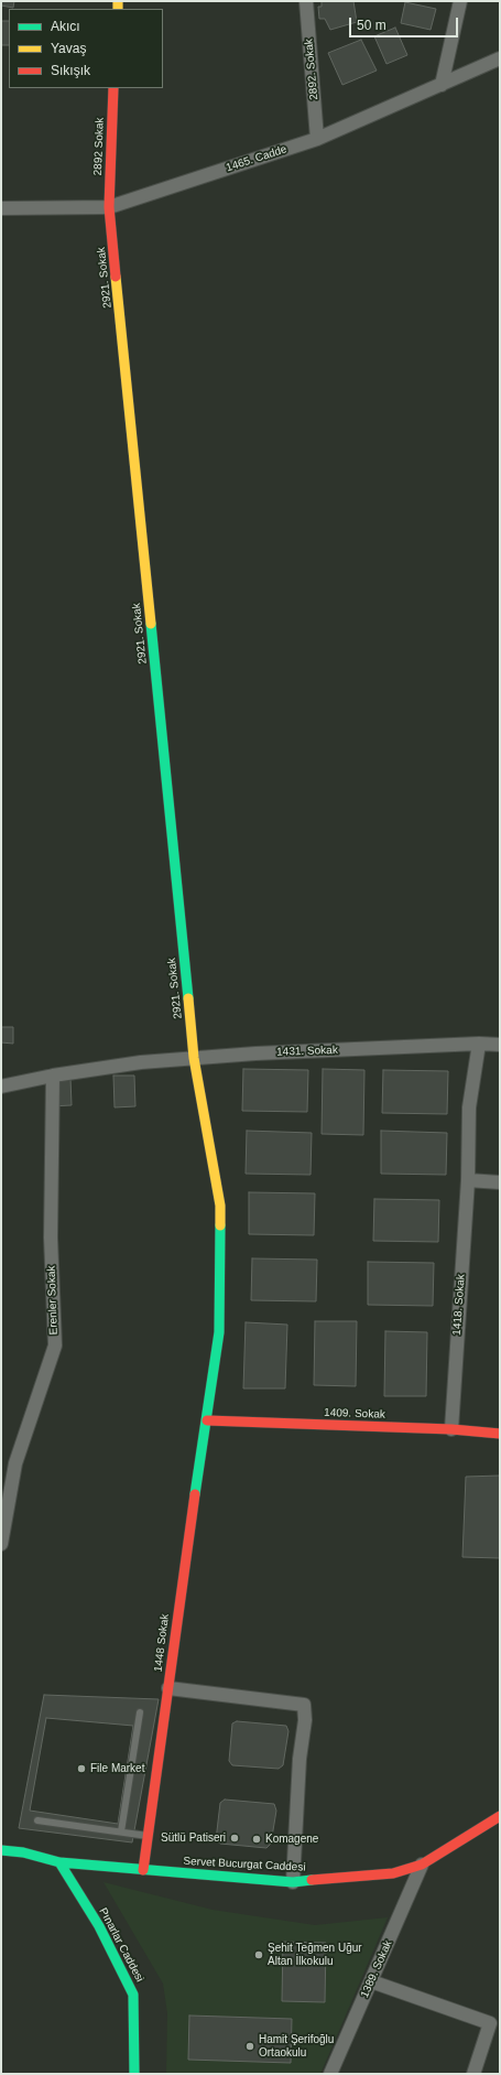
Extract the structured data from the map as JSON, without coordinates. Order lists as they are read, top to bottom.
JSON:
{
  "streets": {
    "street": [
      "2892. Sokak",
      "2892 Sokak",
      "1465. Cadde",
      "2921. Sokak",
      "1431. Sokak",
      "Erenler Sokak",
      "1418. Sokak",
      "1409. Sokak",
      "1448 Sokak",
      "Servet Bucurgat Caddesi",
      "Pınarlar Caddesi",
      "1389. Sokak"
    ]
  },
  "crossings": [
    ["2892. Sokak", "1465. Cadde"],
    ["2892 Sokak", "1465. Cadde"],
    ["2892 Sokak", "2921. Sokak"],
    ["1465. Cadde", "2921. Sokak"],
    ["2921. Sokak", "1431. Sokak"],
    ["2921. Sokak", "1409. Sokak"],
    ["2921. Sokak", "1448 Sokak"],
    ["1431. Sokak", "Erenler Sokak"],
    ["1418. Sokak", "1409. Sokak"],
    ["1409. Sokak", "1448 Sokak"],
    ["1448 Sokak", "Servet Bucurgat Caddesi"],
    ["Servet Bucurgat Caddesi", "Pınarlar Caddesi"],
    ["Servet Bucurgat Caddesi", "1389. Sokak"]
  ],
  "places": [
    "File Market",
    "Sütlü Patiseri",
    "Komagene",
    "Şehit Teğmen Uğur Altan İlkokulu",
    "Hamit Şerifoğlu Ortaokulu"
  ],
  "legend": ["Akıcı", "Yavaş", "Sıkışık"],
  "scale_bar": "50 m"
}
